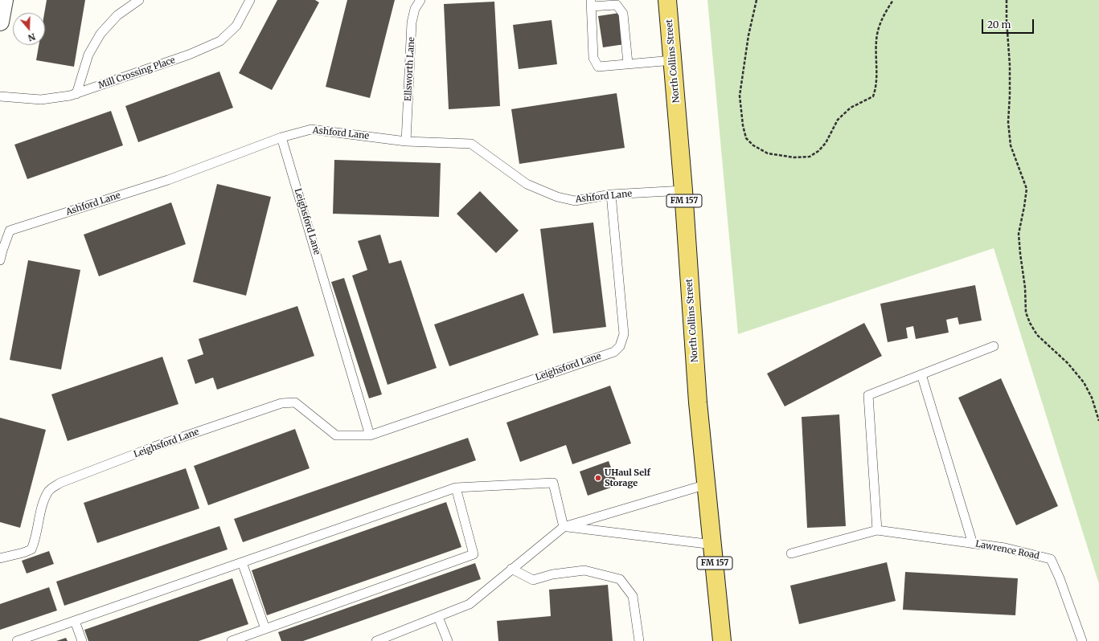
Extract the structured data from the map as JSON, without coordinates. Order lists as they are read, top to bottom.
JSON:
{
  "streets": {
    "main road": ["North Collins Street", "FM 157"],
    "lane": [
      "Ellsworth Lane",
      "Mill Crossing Place",
      "Ashford Lane",
      "Leighsford Lane",
      "Lawrence Road"
    ]
  },
  "crossings": [
    ["North Collins Street", "Ashford Lane"],
    ["Ellsworth Lane", "Ashford Lane"],
    ["Ashford Lane", "Leighsford Lane"]
  ],
  "places": ["UHaul Self Storage"],
  "scale_bar": "20 m",
  "north": "bottom"
}
